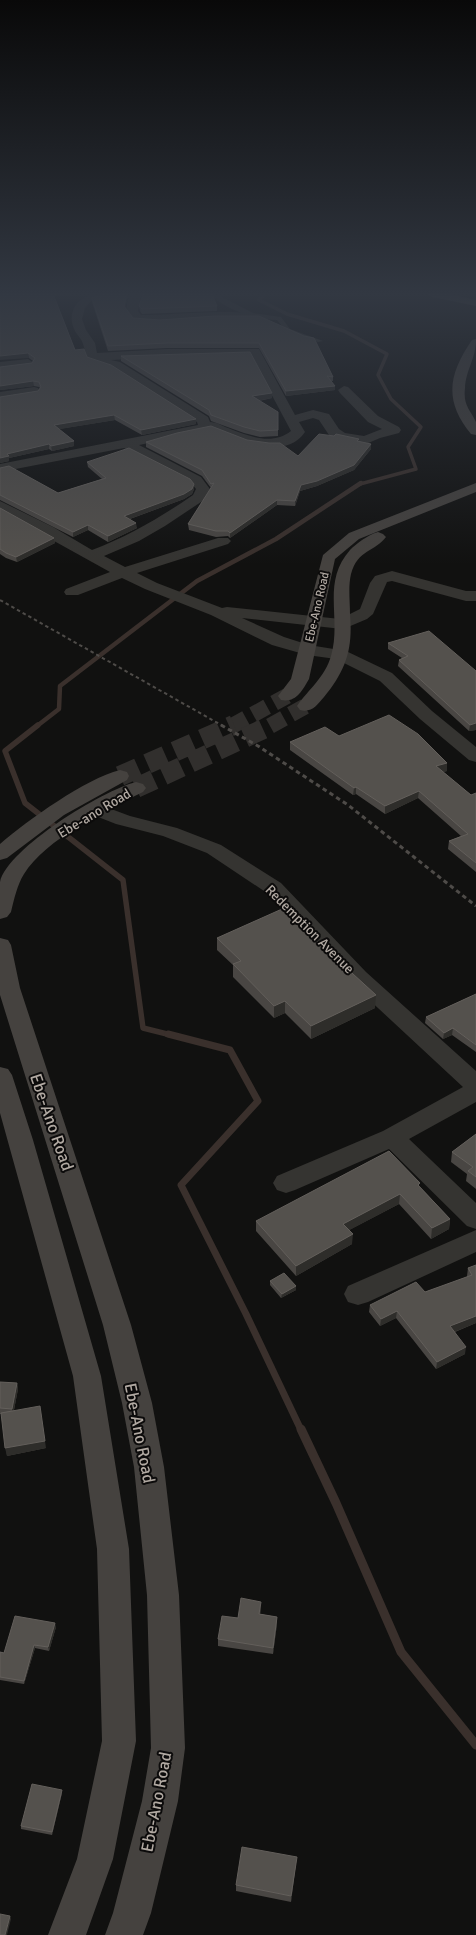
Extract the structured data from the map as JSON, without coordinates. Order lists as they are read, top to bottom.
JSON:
{
  "streets": {
    "main road": ["Ebe-Ano Road", "Ebe-ano Road"],
    "street": ["Redemption Avenue"]
  },
  "crossings": [
    ["Ebe-Ano Road", "Ebe-ano Road"],
    ["Ebe-ano Road", "Redemption Avenue"]
  ]
}
